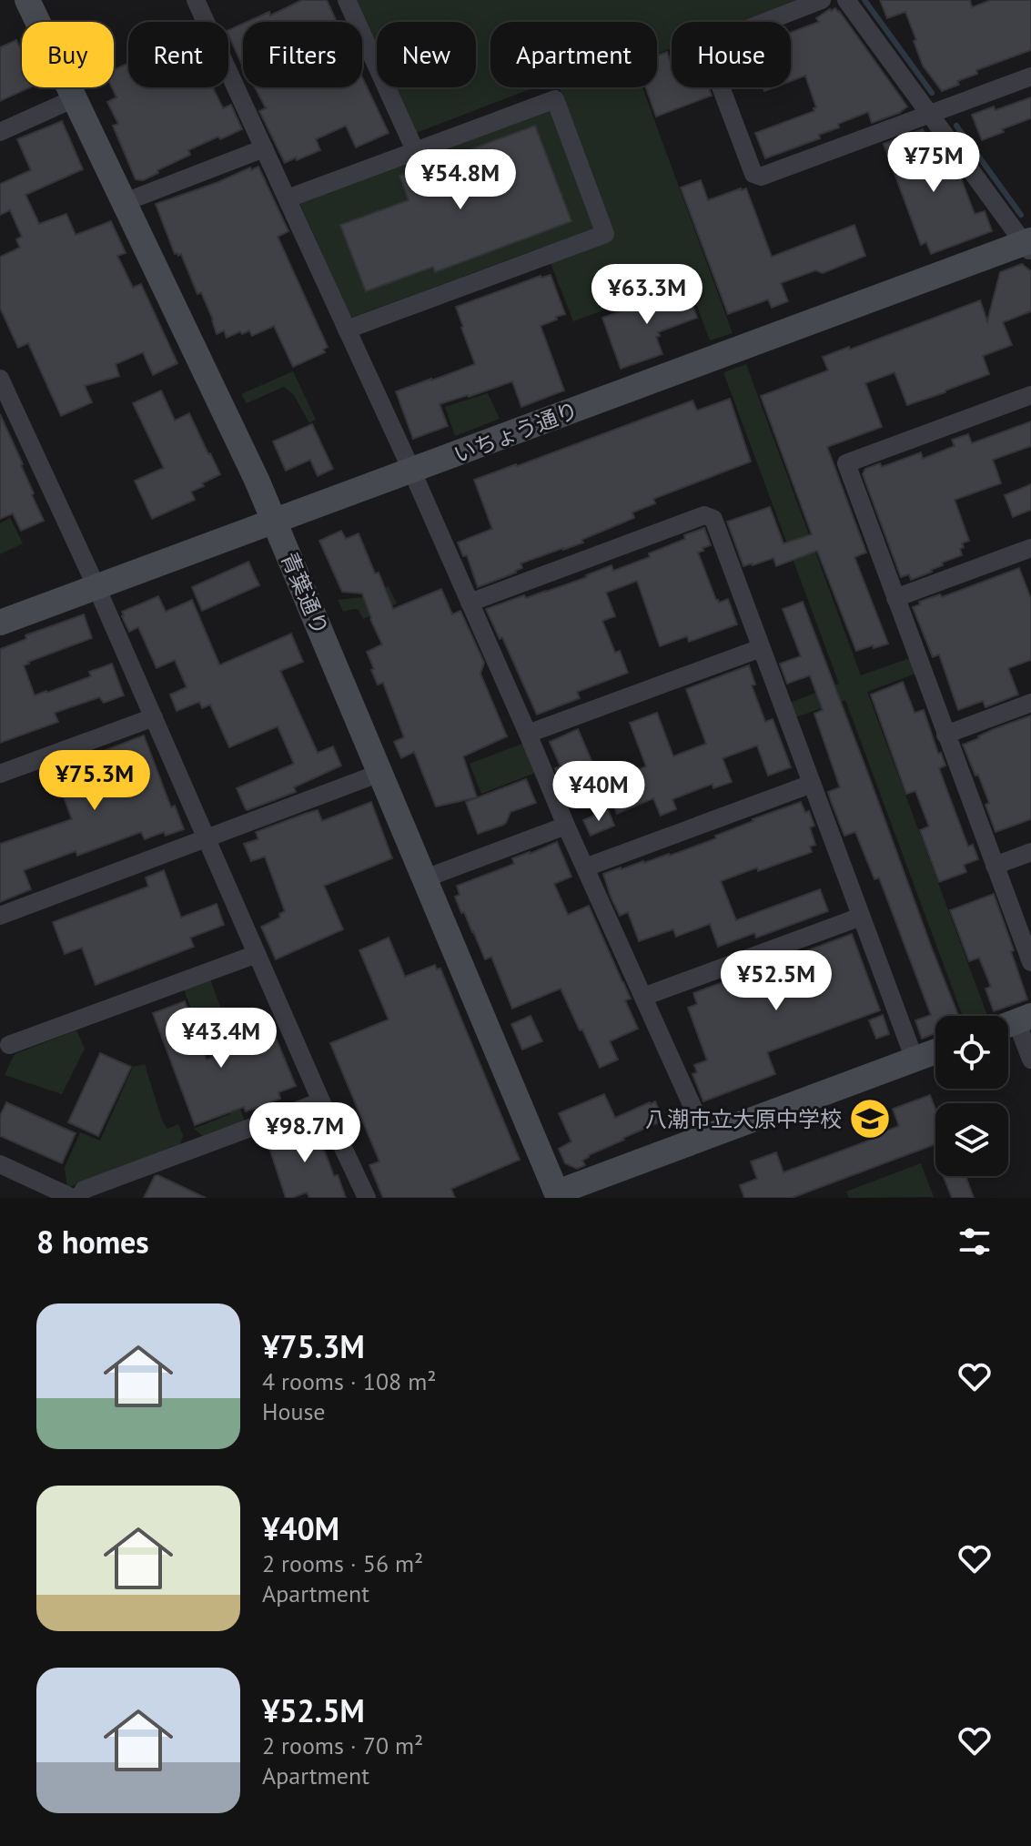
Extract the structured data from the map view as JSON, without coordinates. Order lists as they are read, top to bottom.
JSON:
{
  "streets": {
    "street": ["いちょう通り", "青葉通り"]
  },
  "crossings": [
    ["いちょう通り", "青葉通り"]
  ],
  "places": {
    "school or university": ["八潮市立大原中学校"]
  },
  "page": {
    "chip": [
      "Buy",
      "Rent",
      "Filters",
      "New",
      "Apartment",
      "House"
    ],
    "price": [
      "¥75M",
      "¥54.8M",
      "¥63.3M",
      "¥75.3M",
      "¥40M",
      "¥52.5M",
      "¥43.4M",
      "¥98.7M"
    ],
    "heading": "8 homes",
    "list": [
      {
        "name": "¥75.3M",
        "note": "4 rooms · 108 m² · House"
      },
      {
        "name": "¥40M",
        "note": "2 rooms · 56 m² · Apartment"
      },
      {
        "name": "¥52.5M",
        "note": "2 rooms · 70 m² · Apartment"
      }
    ]
  }
}
